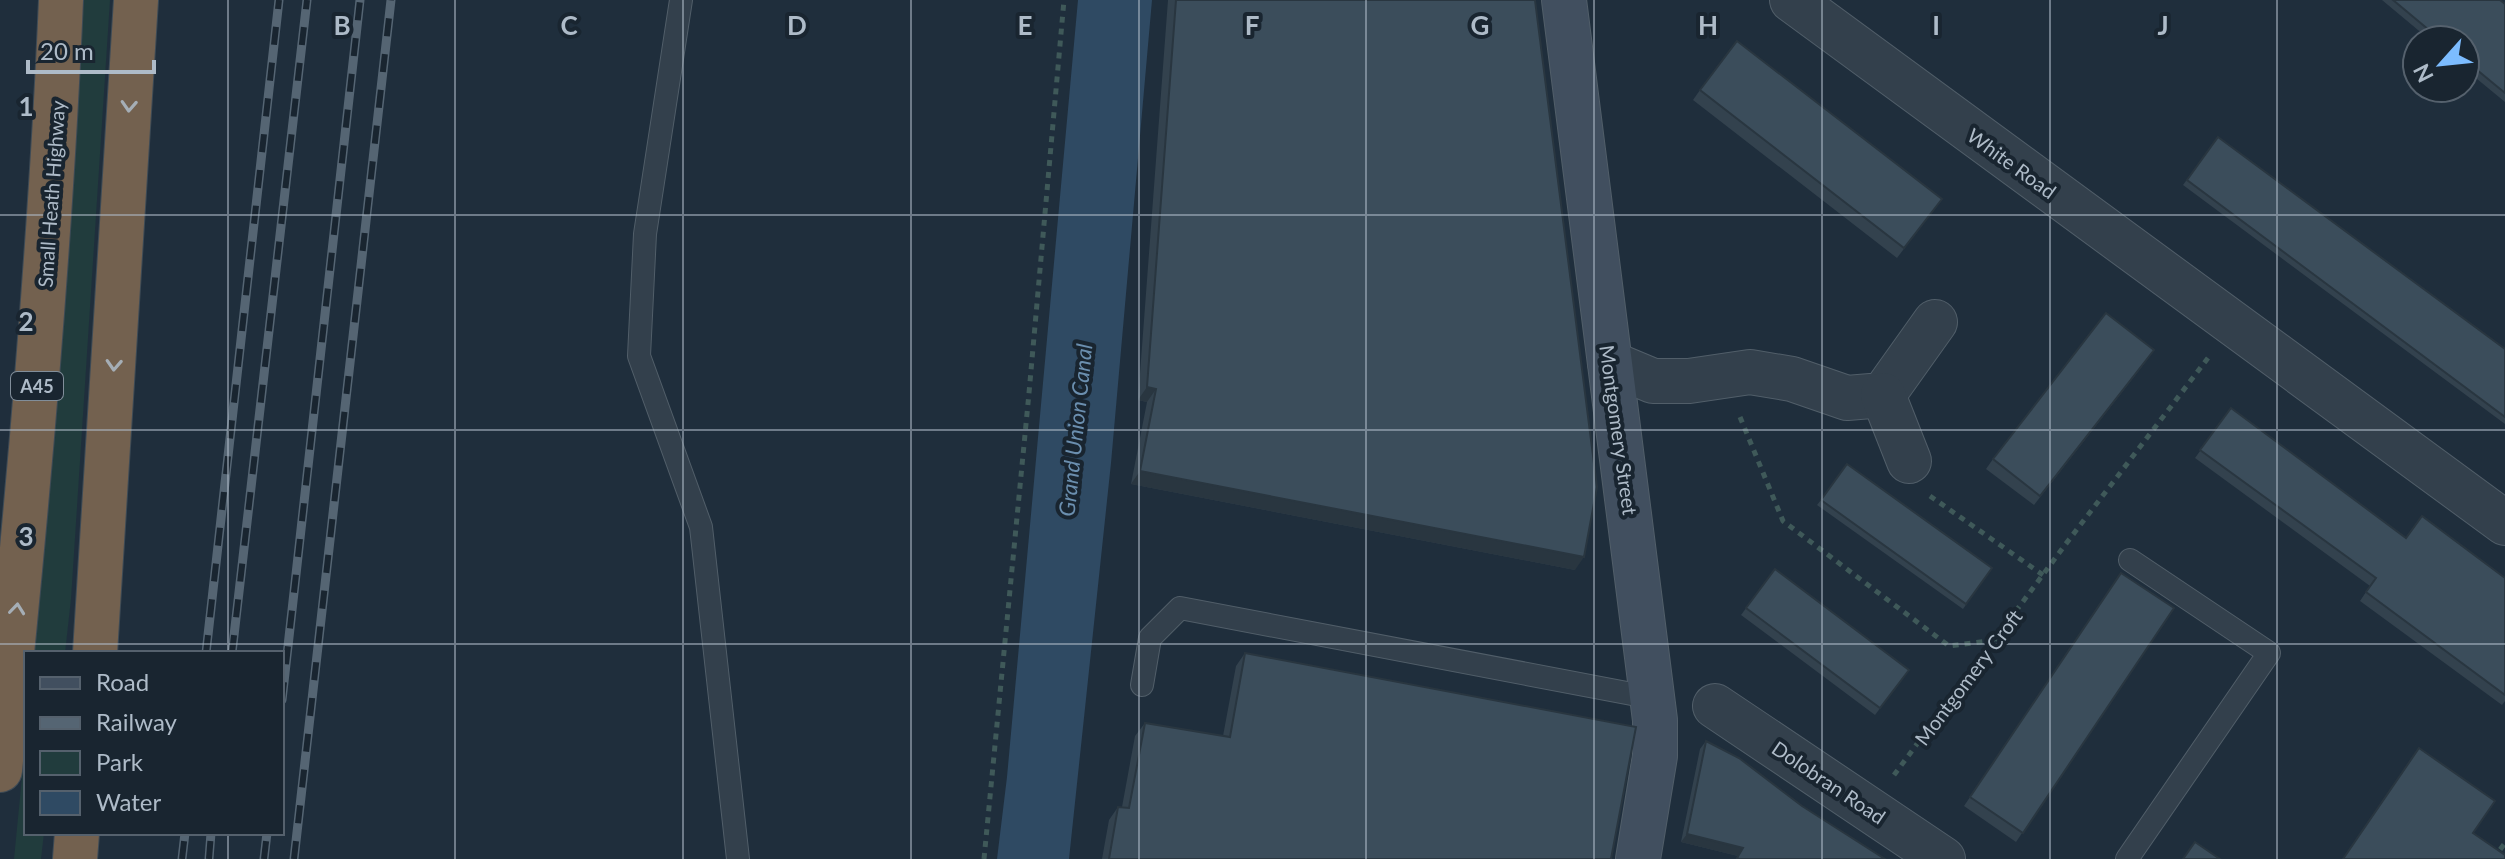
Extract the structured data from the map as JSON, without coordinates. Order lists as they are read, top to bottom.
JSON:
{
  "streets": {
    "highway": ["Small Heath Highway", "A45"],
    "street": ["White Road", "Montgomery Street", "Dolobran Road"],
    "path": ["Montgomery Croft"]
  },
  "crossings": [
    ["White Road", "Montgomery Croft"],
    ["Montgomery Croft", "Dolobran Road"]
  ],
  "water": ["Grand Union Canal"],
  "legend": [
    "Road",
    "Railway",
    "Park",
    "Water"
  ],
  "scale_bar": "20 m",
  "north": "bottom left",
  "grid": {
    "columns": [
      "B",
      "C",
      "D",
      "E",
      "F",
      "G",
      "H",
      "I",
      "J"
    ],
    "rows": ["1", "2", "3"]
  }
}
